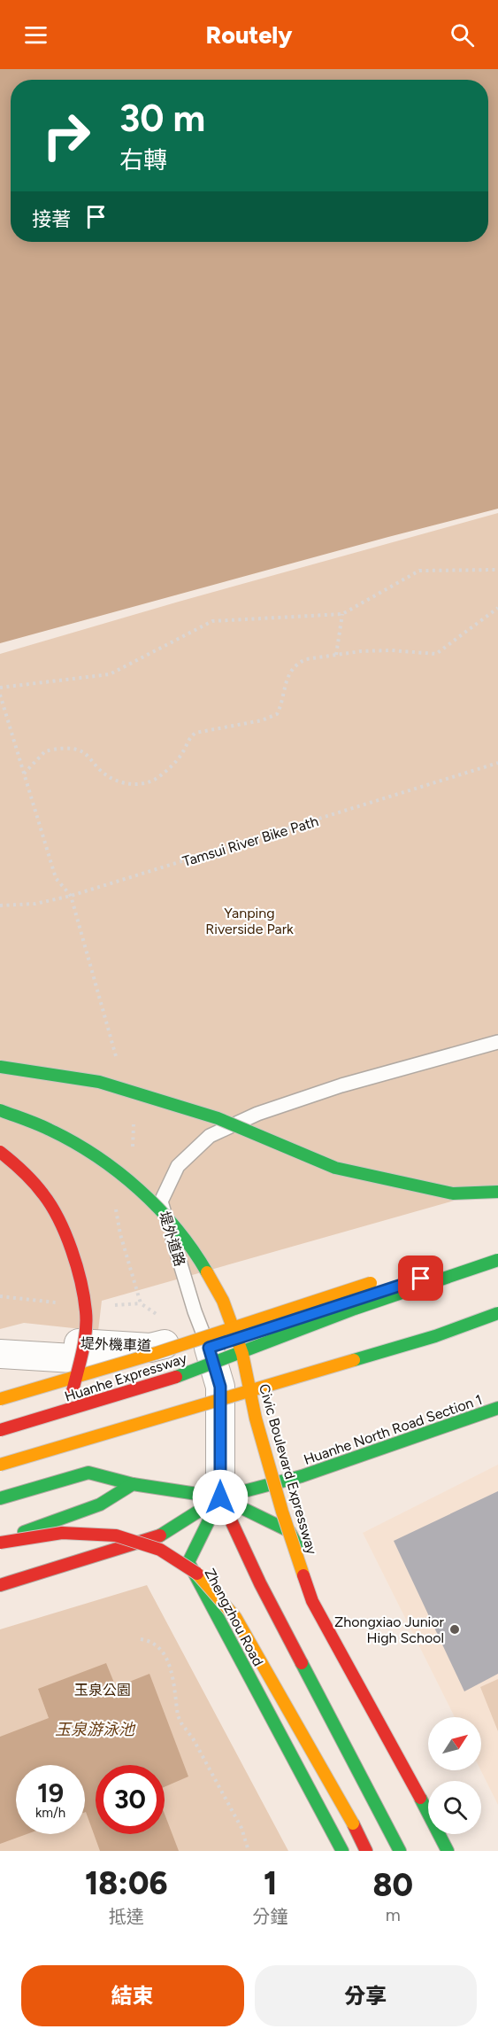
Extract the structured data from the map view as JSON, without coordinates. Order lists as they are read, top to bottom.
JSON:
{
  "streets": {
    "main road": [
      "Huanhe Expressway",
      "Huanhe North Road Section 1",
      "Civic Boulevard Expressway",
      "Zhengzhou Road"
    ],
    "street": ["堤外道路", "堤外機車道"],
    "path": ["Tamsui River Bike Path"]
  },
  "crossings": [
    ["堤外道路", "堤外機車道"],
    ["堤外道路", "Huanhe North Road Section 1"],
    ["堤外道路", "Zhengzhou Road"],
    ["Huanhe North Road Section 1", "Zhengzhou Road"]
  ],
  "water": ["玉泉游泳池"],
  "parks": ["Yanping Riverside Park", "玉泉公園"],
  "places": ["Zhongxiao Junior High School"],
  "north": "top right",
  "page": {
    "header": "Routely",
    "turn": ["30 m", "右轉"],
    "then": "接著",
    "speed": "19 km/h",
    "limit": "30",
    "eta": [
      "18:06",
      "抵達",
      "1",
      "分鐘",
      "80",
      "m"
    ],
    "buttons": ["結束", "分享"]
  }
}
